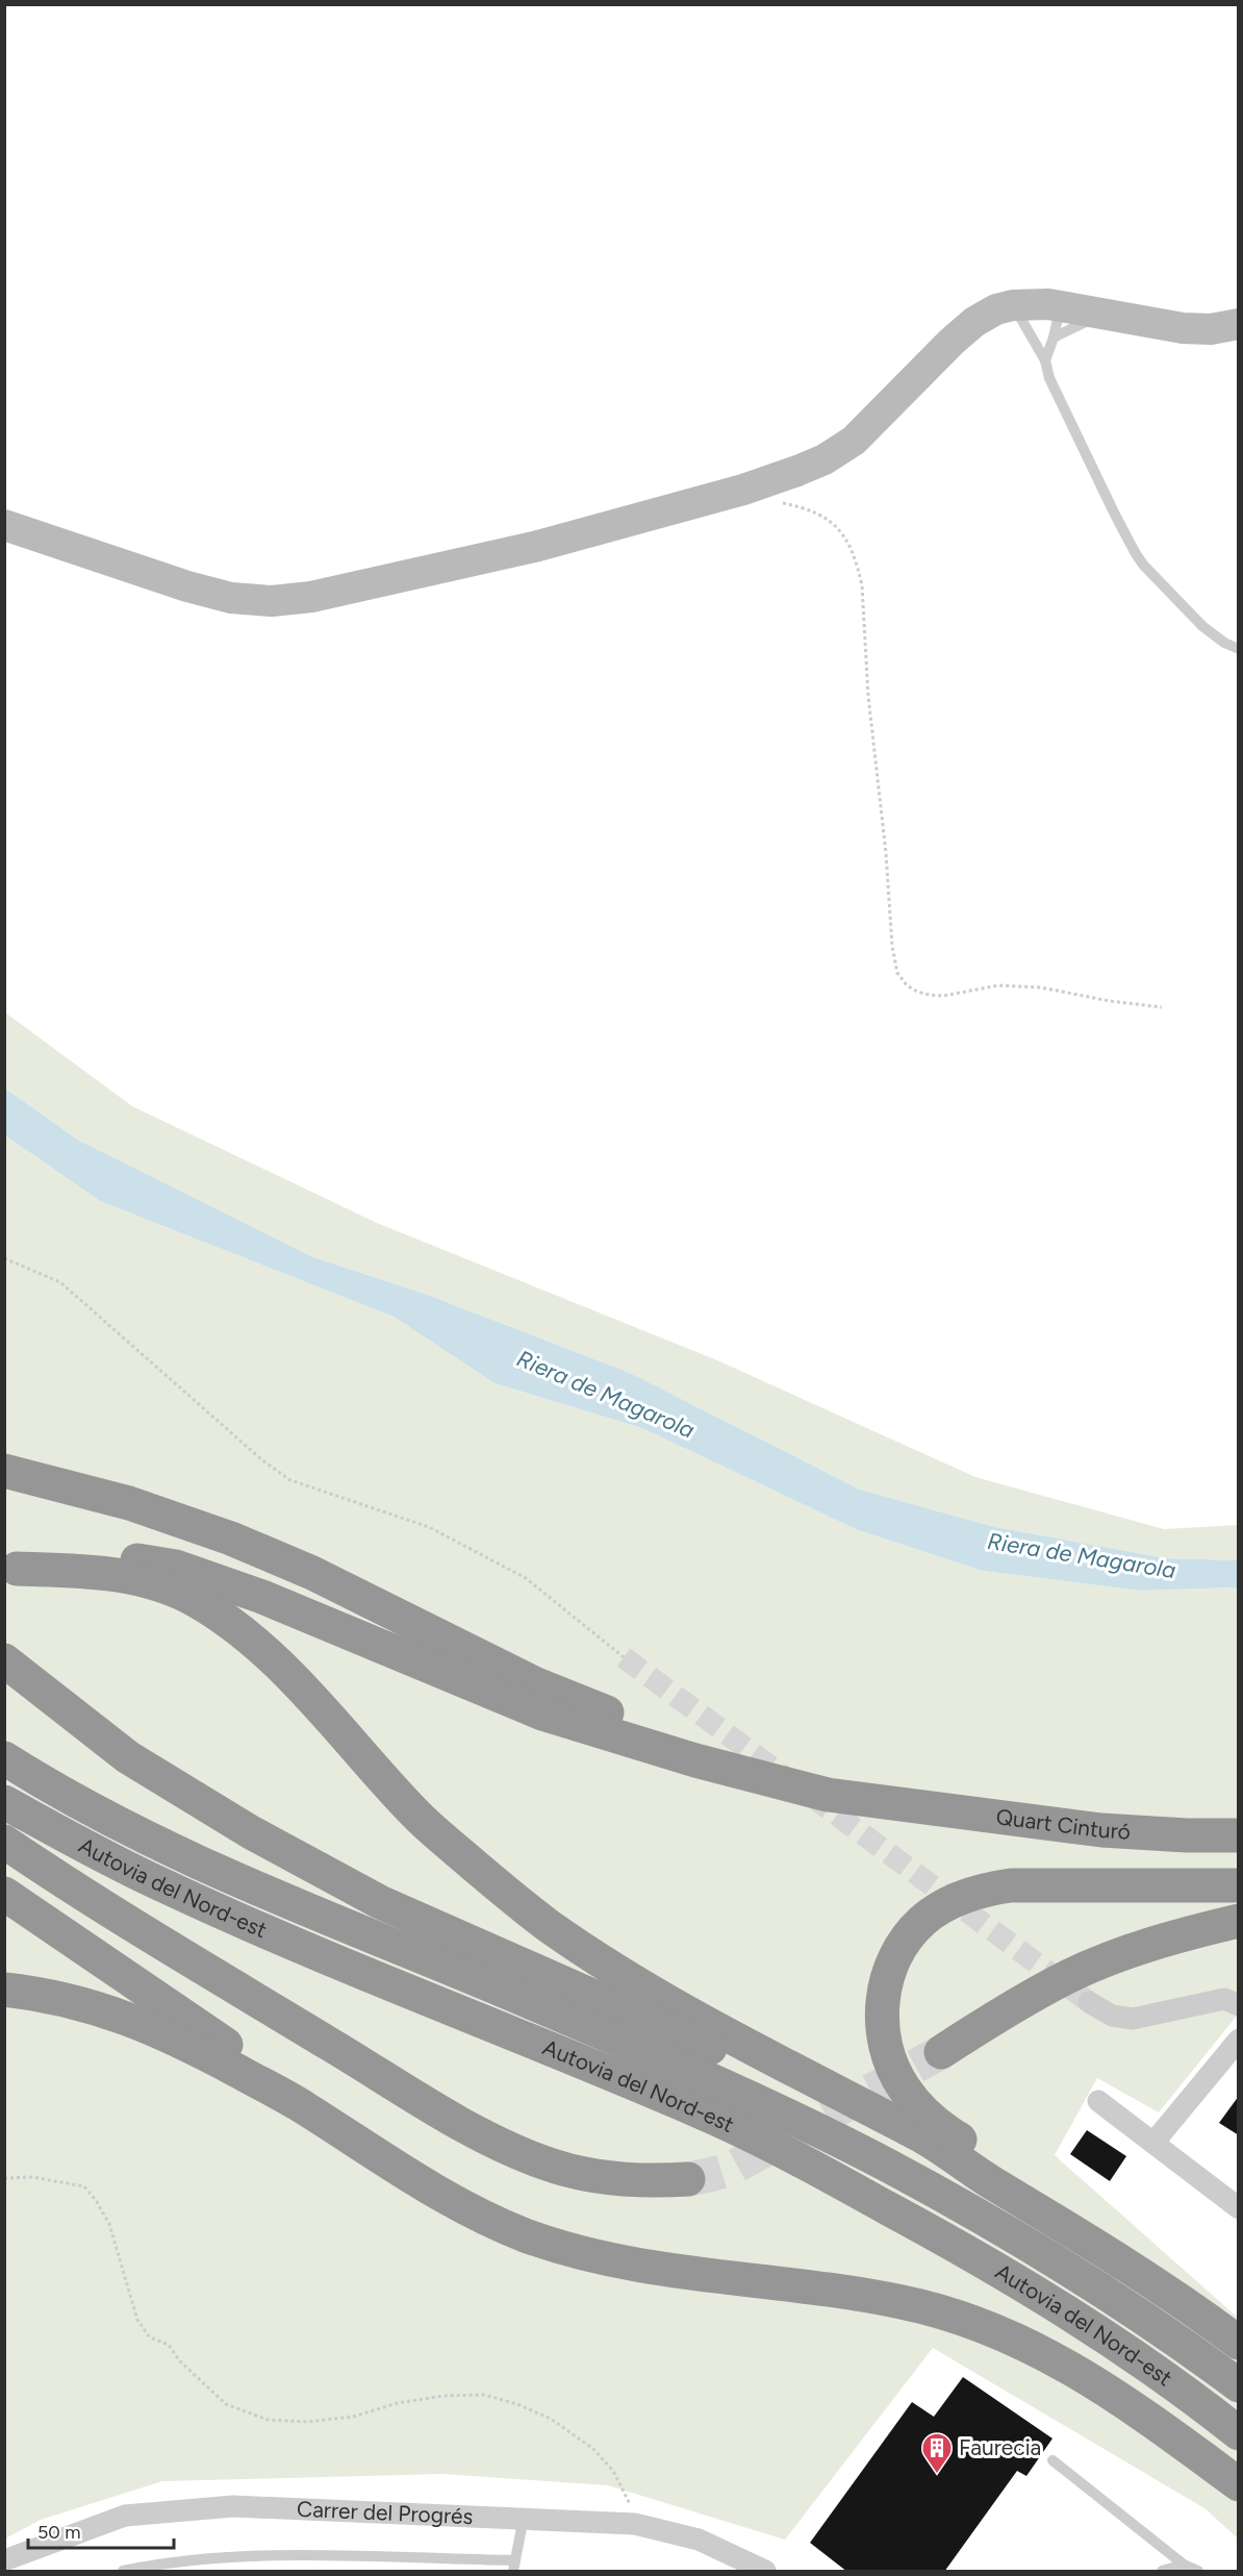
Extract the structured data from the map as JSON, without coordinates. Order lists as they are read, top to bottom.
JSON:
{
  "streets": {
    "highway": ["Quart Cinturó", "Autovia del Nord-est"],
    "street": ["Carrer del Progrés"]
  },
  "water": ["Riera de Magarola"],
  "places": {
    "building": ["Faurecia"]
  },
  "scale_bar": "50 m"
}
